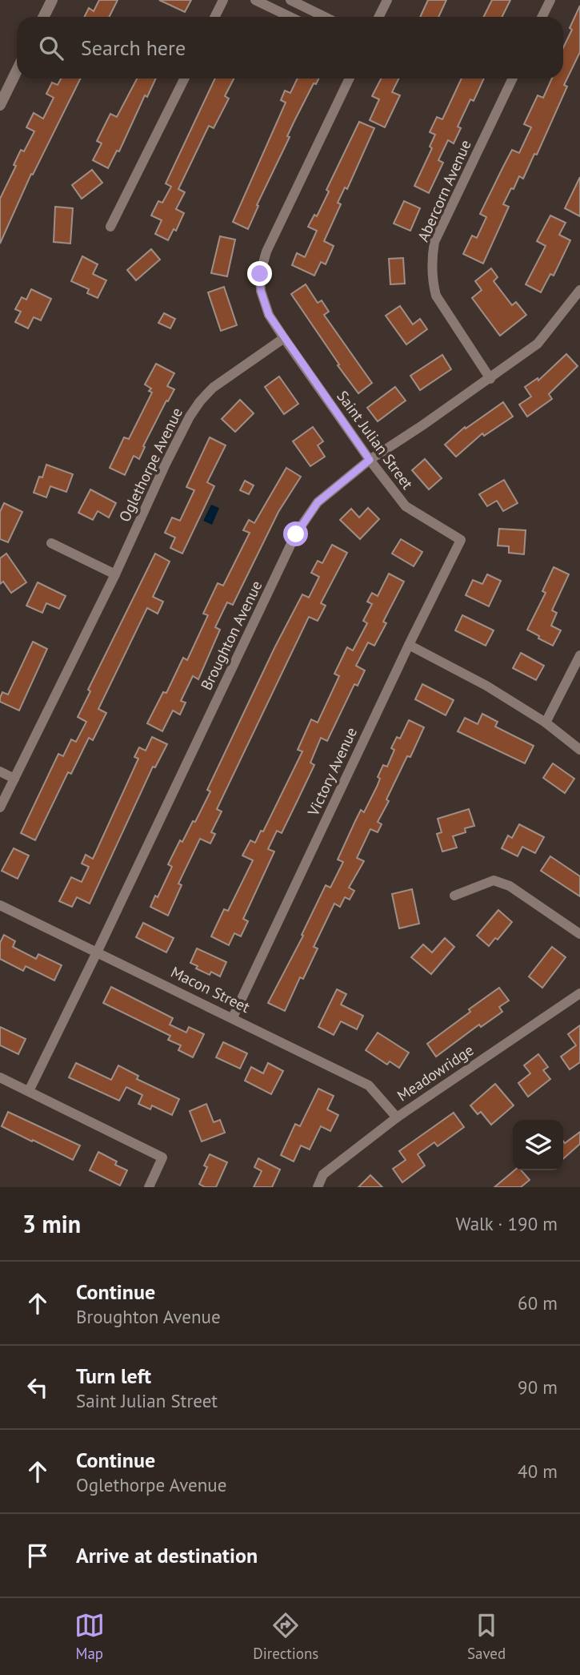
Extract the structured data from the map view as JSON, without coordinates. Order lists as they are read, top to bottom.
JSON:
{
  "streets": {
    "street": [
      "Abercorn Avenue",
      "Saint Julian Street",
      "Oglethorpe Avenue",
      "Broughton Avenue",
      "Victory Avenue",
      "Macon Street",
      "Meadowridge"
    ]
  },
  "crossings": [
    ["Abercorn Avenue", "Broughton Avenue"],
    ["Saint Julian Street", "Oglethorpe Avenue"],
    ["Saint Julian Street", "Broughton Avenue"],
    ["Saint Julian Street", "Victory Avenue"],
    ["Broughton Avenue", "Macon Street"],
    ["Victory Avenue", "Macon Street"],
    ["Macon Street", "Meadowridge"]
  ],
  "page": {
    "search": "Search here",
    "heading": ["3 min", "Walk · 190 m"],
    "list": [
      ["Continue", "Broughton Avenue", "60 m"],
      ["Turn left", "Saint Julian Street", "90 m"],
      ["Continue", "Oglethorpe Avenue", "40 m"],
      "Arrive at destination"
    ],
    "nav": ["Map", "Directions", "Saved"]
  }
}
